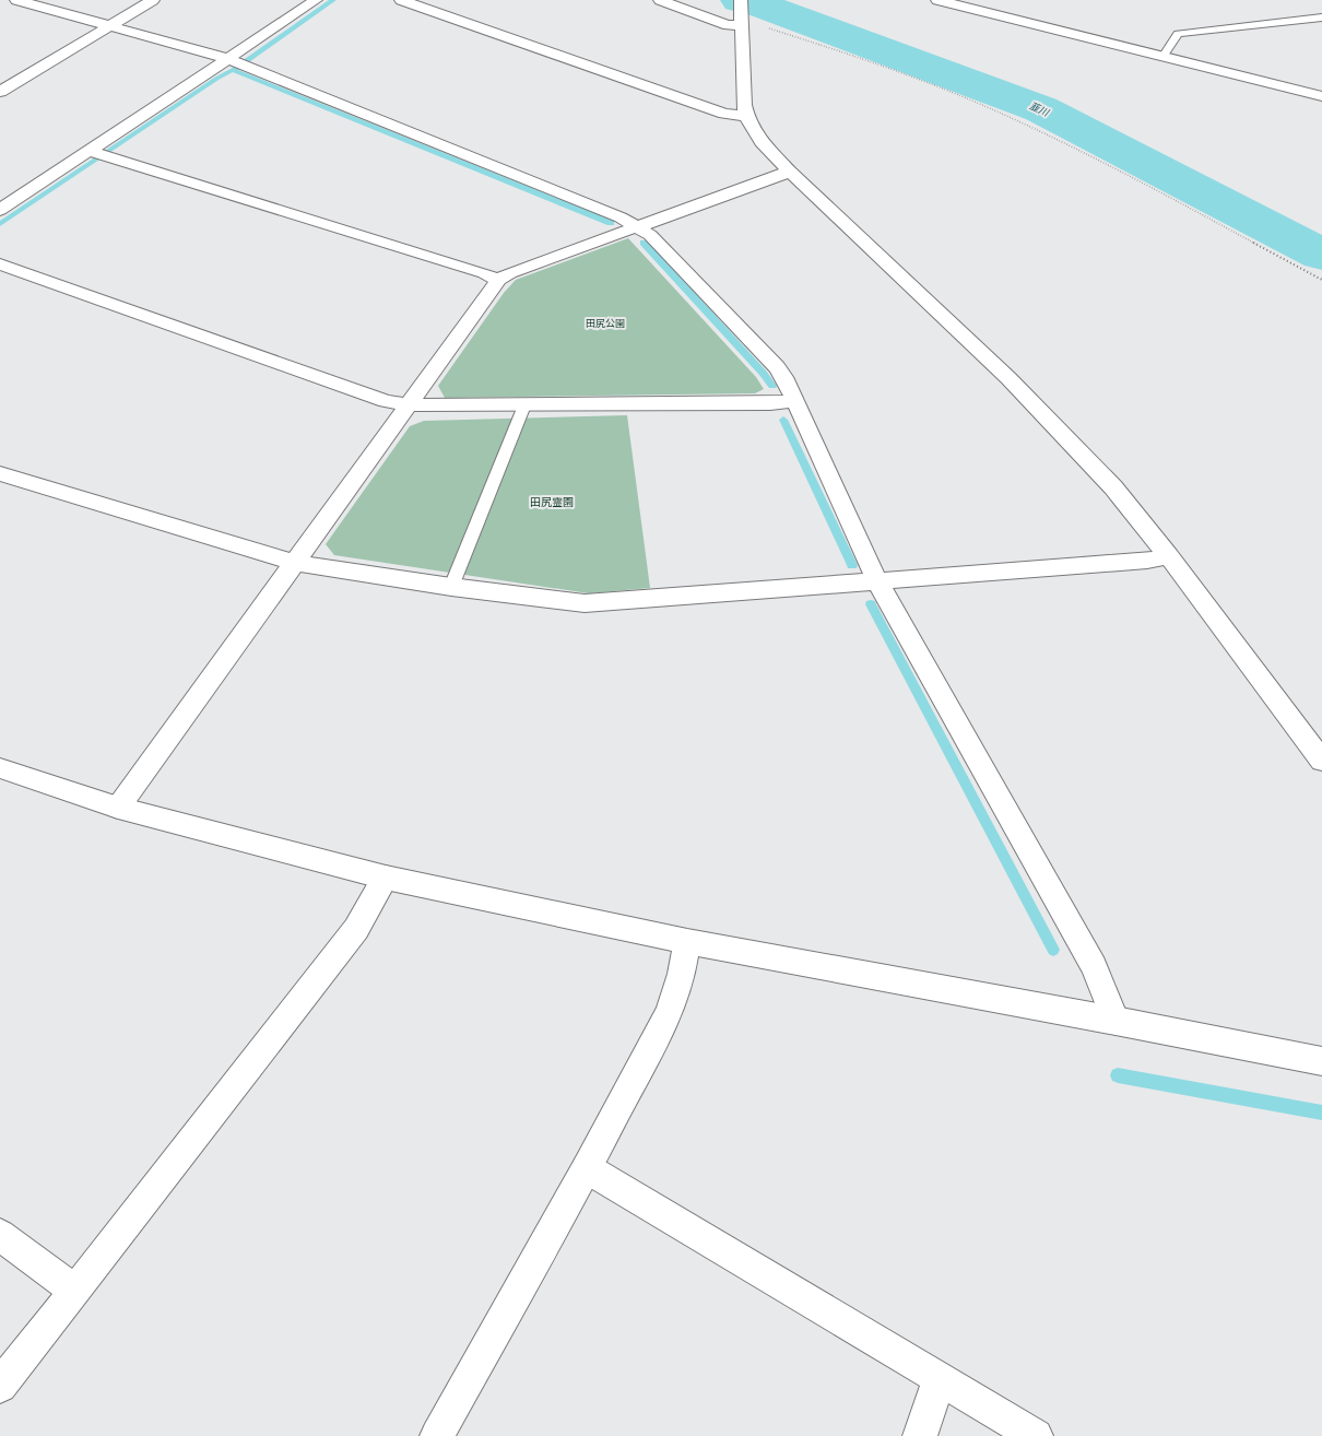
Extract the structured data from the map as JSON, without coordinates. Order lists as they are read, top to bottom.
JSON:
{
  "water": ["韮川"],
  "parks": ["田尻公園", "田尻霊園"]
}
